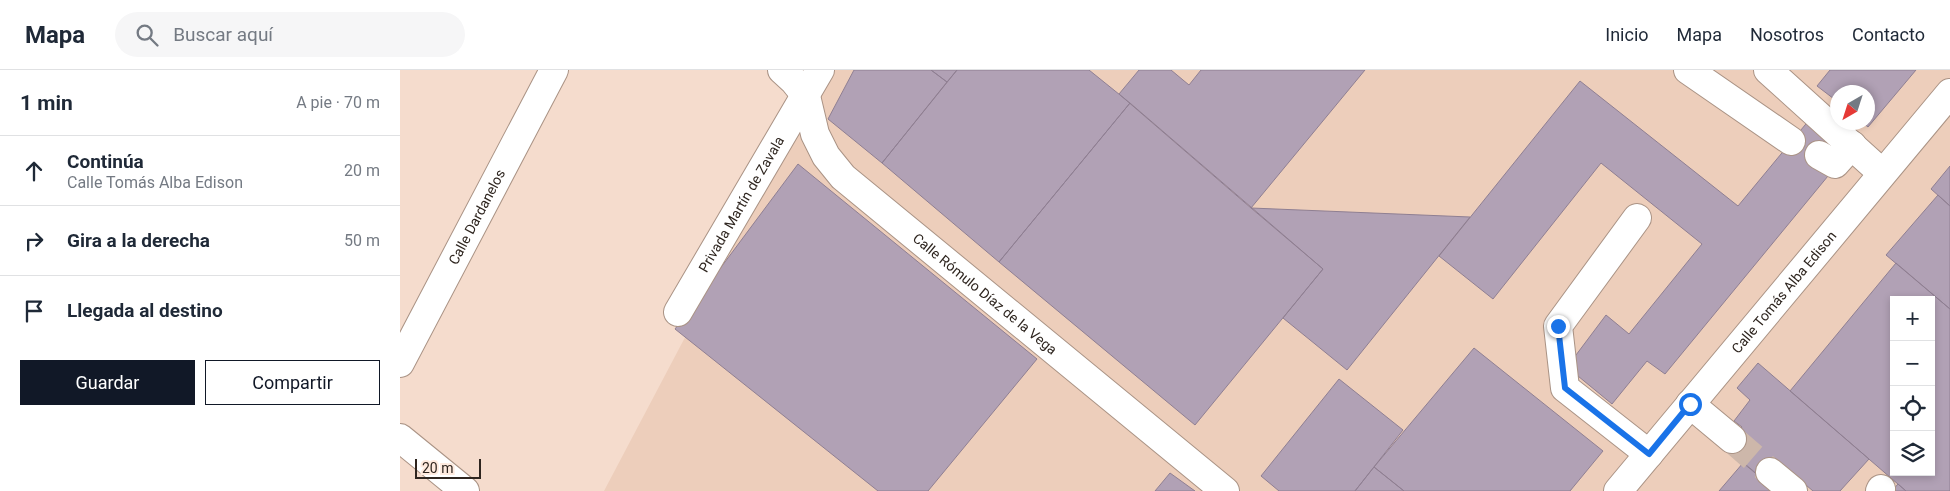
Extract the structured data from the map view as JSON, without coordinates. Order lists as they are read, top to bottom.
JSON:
{
  "streets": {
    "street": [
      "Privada Martín de Zavala",
      "Calle Dardanelos",
      "Calle Tomás Alba Edison",
      "Calle Rómulo Díaz de la Vega"
    ]
  },
  "crossings": [
    ["Privada Martín de Zavala", "Calle Rómulo Díaz de la Vega"]
  ],
  "scale_bar": "20 m",
  "north": "bottom left",
  "page": {
    "header": "Mapa",
    "search": "Buscar aquí",
    "nav": [
      "Inicio",
      "Mapa",
      "Nosotros",
      "Contacto"
    ],
    "heading": ["1 min", "A pie · 70 m"],
    "list": [
      ["Continúa", "Calle Tomás Alba Edison", "20 m"],
      ["Gira a la derecha", "50 m"],
      "Llegada al destino"
    ],
    "map_buttons": ["+", "−"],
    "buttons": ["Guardar", "Compartir"],
    "scale": "20 m"
  }
}
